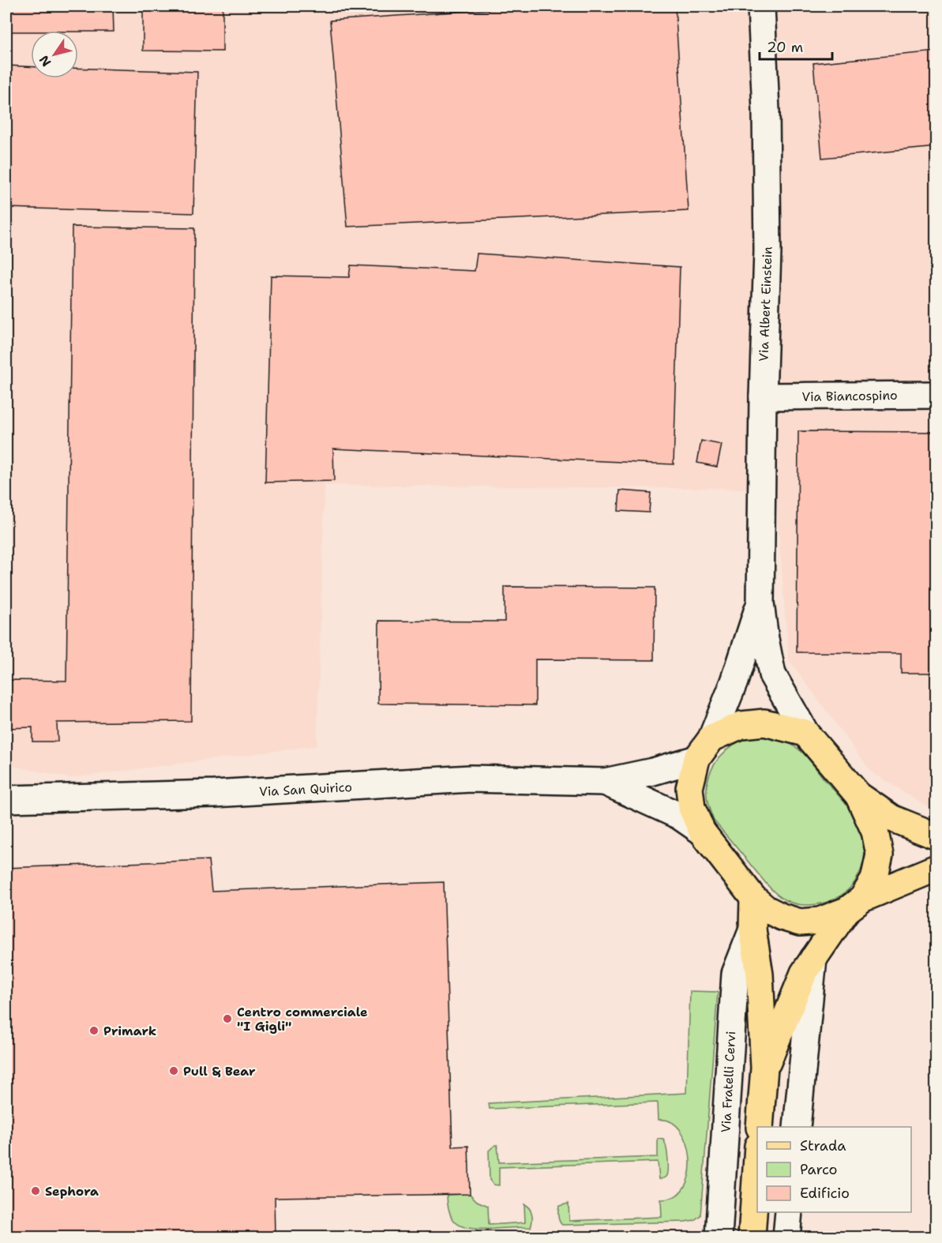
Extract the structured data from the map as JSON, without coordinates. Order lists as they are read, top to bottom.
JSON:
{
  "streets": {
    "main road": ["Via San Quirico", "Via Fratelli Cervi"],
    "street": ["Via Albert Einstein", "Via Biancospino"]
  },
  "crossings": [
    ["Via Albert Einstein", "Via Biancospino"],
    ["Via Albert Einstein", "Via San Quirico"],
    ["Via San Quirico", "Via Fratelli Cervi"]
  ],
  "places": [
    "Centro commerciale \"I Gigli\"",
    "Primark",
    "Pull & Bear",
    "Sephora"
  ],
  "legend": ["Strada", "Parco", "Edificio"],
  "scale_bar": "20 m",
  "north": "bottom left"
}
